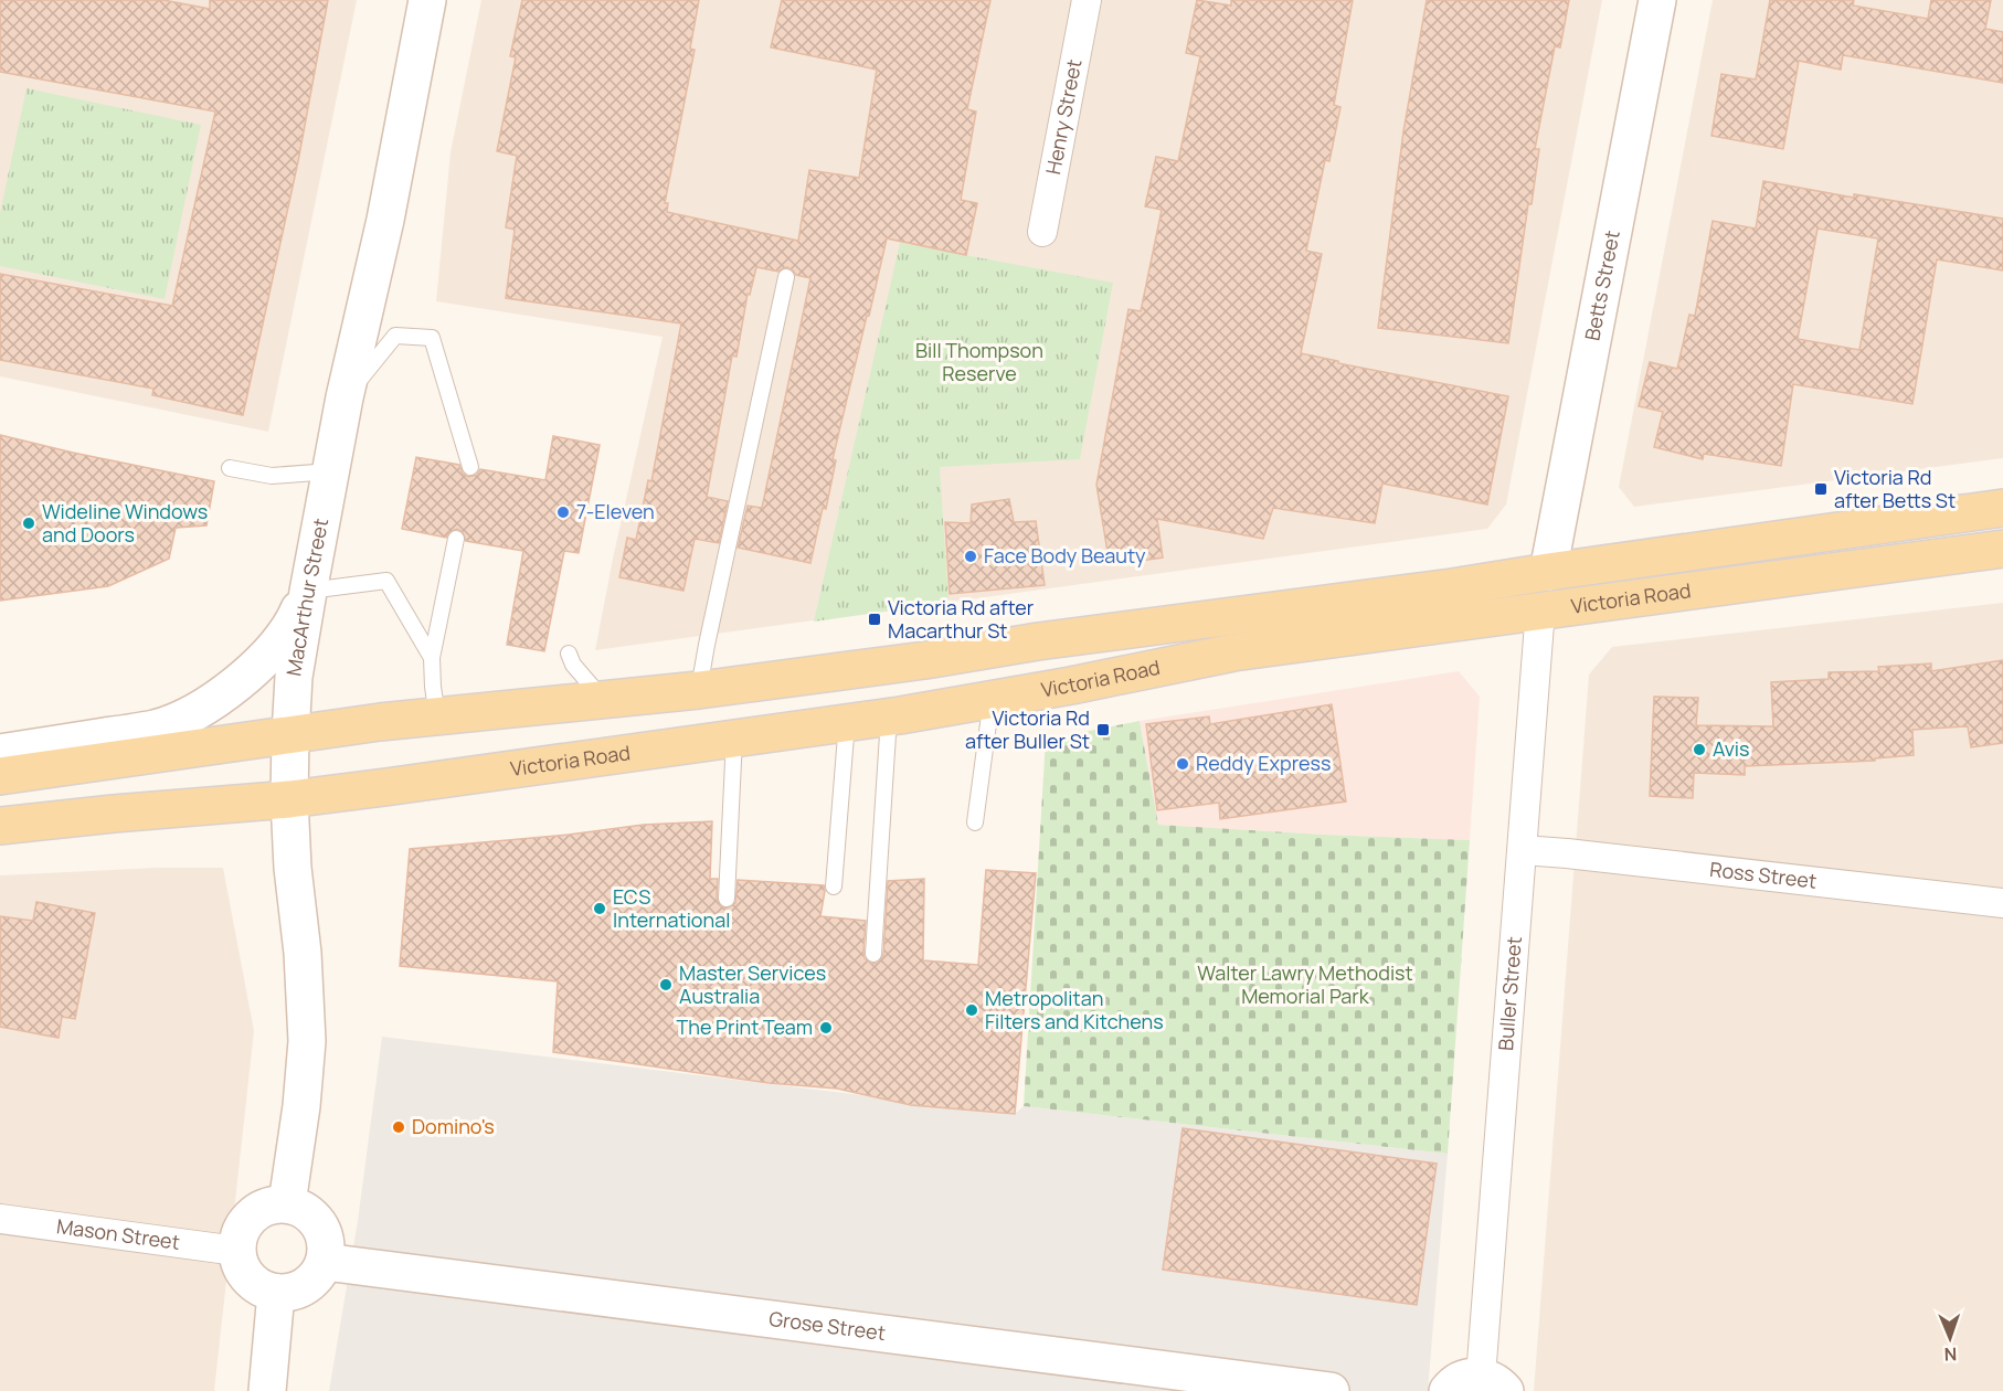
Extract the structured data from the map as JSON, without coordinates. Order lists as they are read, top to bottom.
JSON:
{
  "streets": {
    "main road": ["Victoria Road"],
    "street": [
      "Henry Street",
      "Betts Street",
      "MacArthur Street",
      "Ross Street",
      "Buller Street",
      "Mason Street",
      "Grose Street"
    ]
  },
  "crossings": [
    ["Betts Street", "Victoria Road"],
    ["MacArthur Street", "Victoria Road"],
    ["MacArthur Street", "Mason Street"],
    ["MacArthur Street", "Grose Street"],
    ["Victoria Road", "Buller Street"],
    ["Ross Street", "Buller Street"],
    ["Mason Street", "Grose Street"]
  ],
  "parks": ["Bill Thompson Reserve", "Walter Lawry Methodist Memorial Park"],
  "places": {
    "transit": ["Victoria Rd after Betts St", "Victoria Rd after Macarthur St", "Victoria Rd after Buller St"],
    "other": [
      "7-Eleven",
      "Wideline Windows and Doors",
      "Face Body Beauty",
      "Avis",
      "Reddy Express",
      "ECS International",
      "Master Services Australia",
      "Metropolitan Filters and Kitchens",
      "The Print Team",
      "Domino's"
    ]
  },
  "north": "bottom"
}
